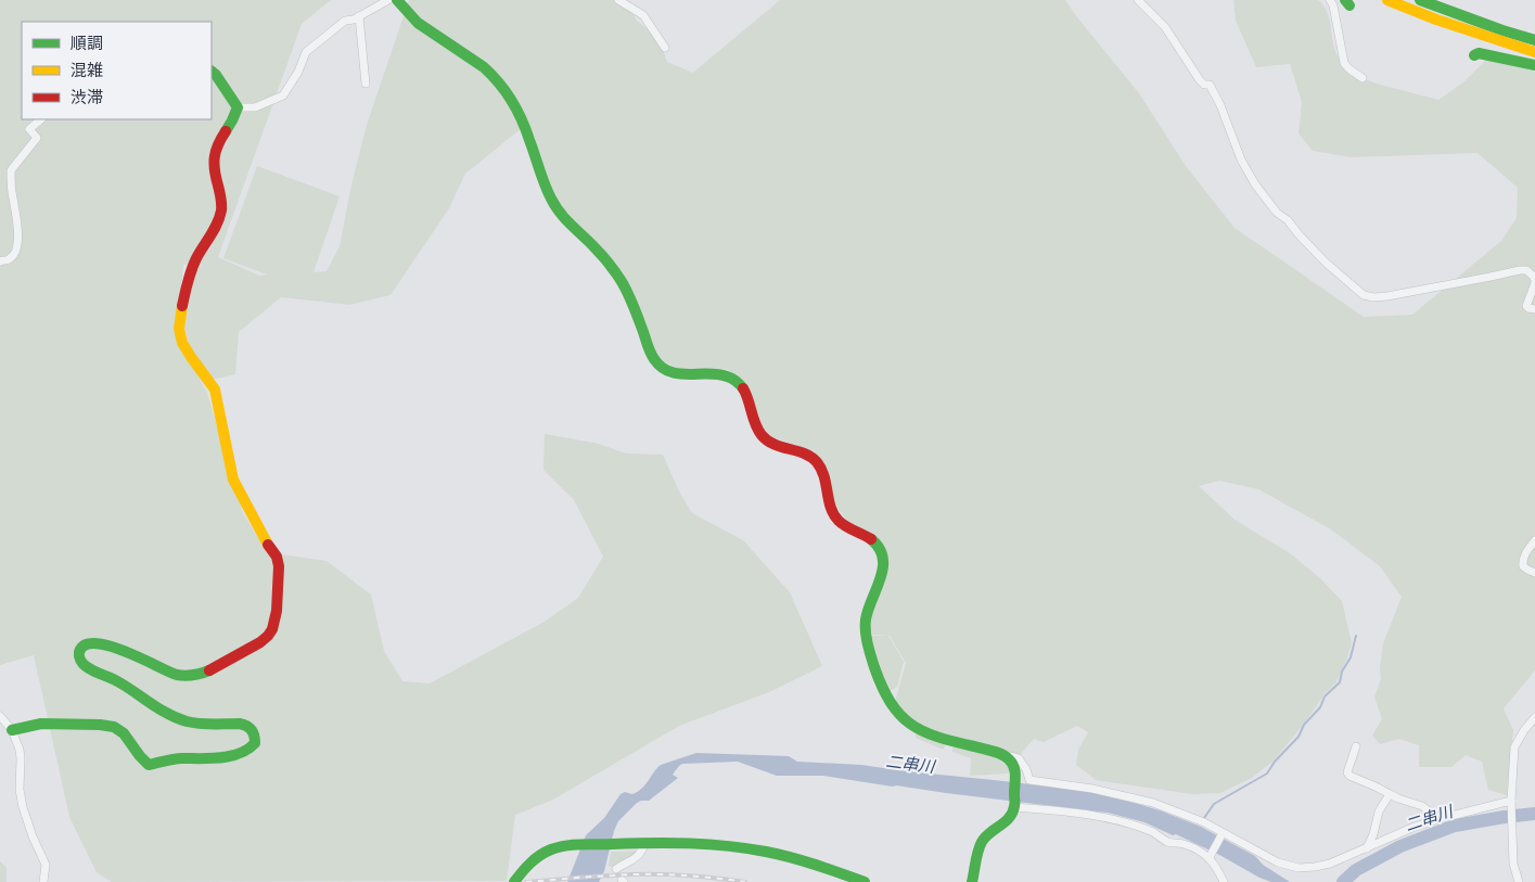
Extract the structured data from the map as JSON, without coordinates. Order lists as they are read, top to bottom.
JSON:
{
  "water": ["二串川"],
  "legend": ["順調", "混雑", "渋滞"]
}
